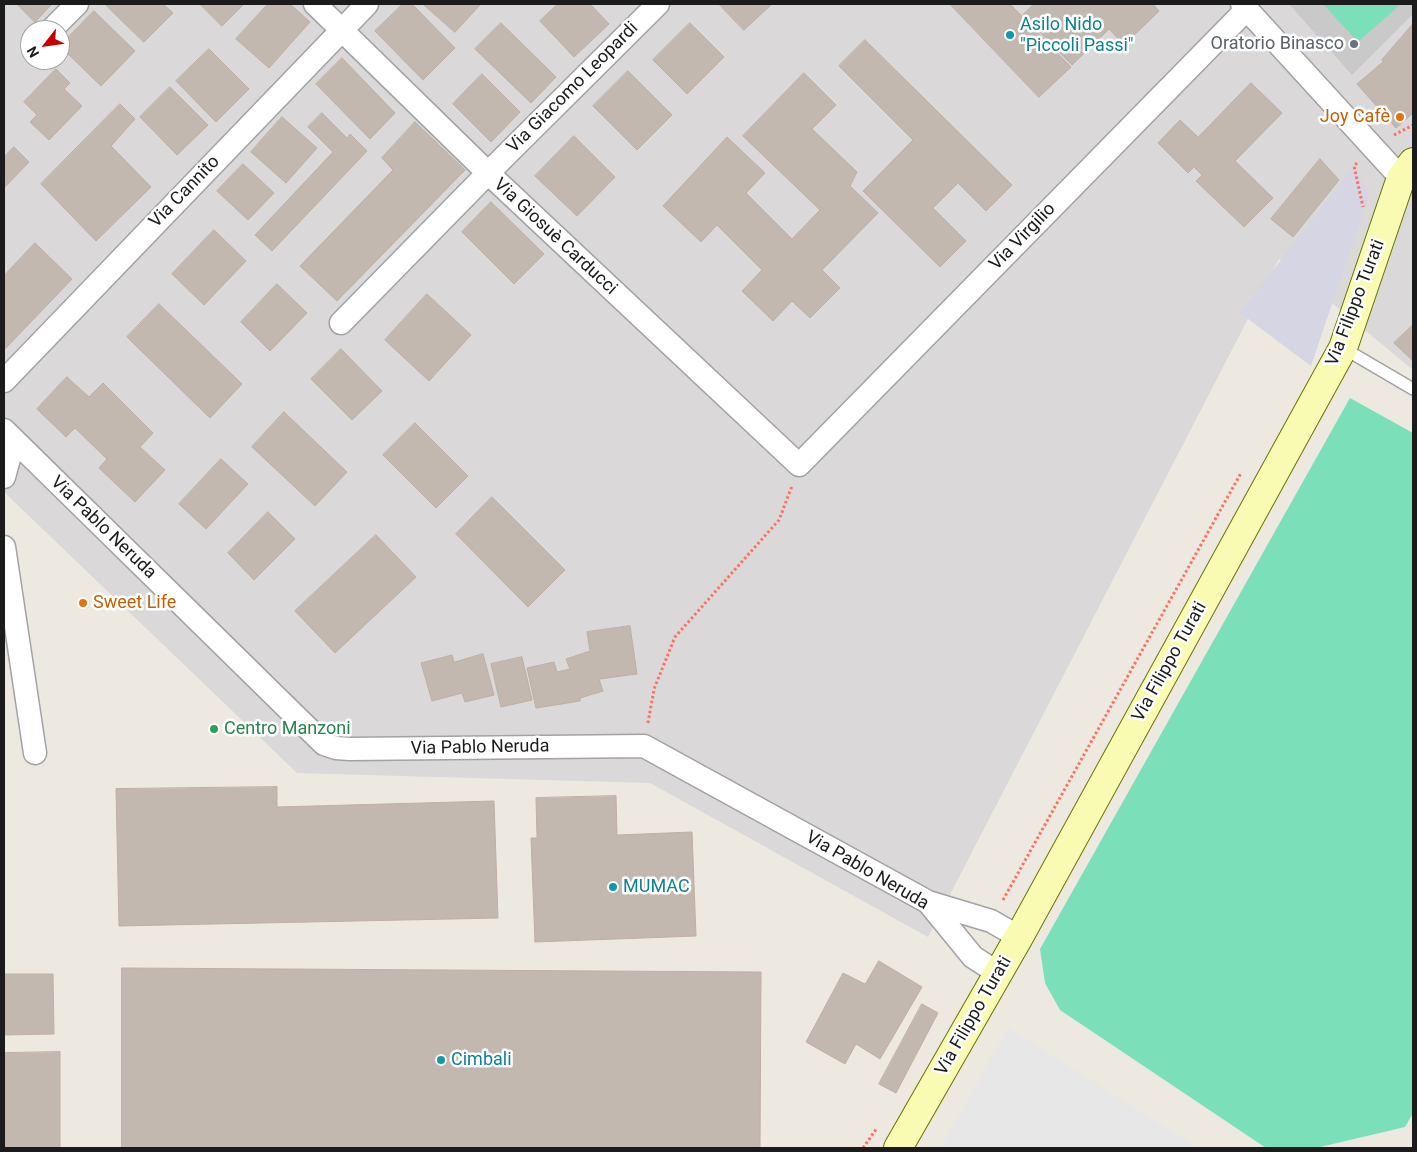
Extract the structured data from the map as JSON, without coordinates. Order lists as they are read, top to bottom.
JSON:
{
  "streets": {
    "street": [
      "Via Giacomo Leopardi",
      "Via Cannito",
      "Via Giosuè Carducci",
      "Via Virgilio",
      "Via Filippo Turati",
      "Via Pablo Neruda"
    ]
  },
  "crossings": [
    ["Via Giacomo Leopardi", "Via Giosuè Carducci"],
    ["Via Cannito", "Via Giosuè Carducci"],
    ["Via Giosuè Carducci", "Via Virgilio"],
    ["Via Filippo Turati", "Via Pablo Neruda"]
  ],
  "places": [
    "Asilo Nido \"Piccoli Passi\"",
    "Oratorio Binasco",
    "Joy Cafè",
    "Sweet Life",
    "Centro Manzoni",
    "MUMAC",
    "Cimbali"
  ],
  "north": "bottom left"
}
